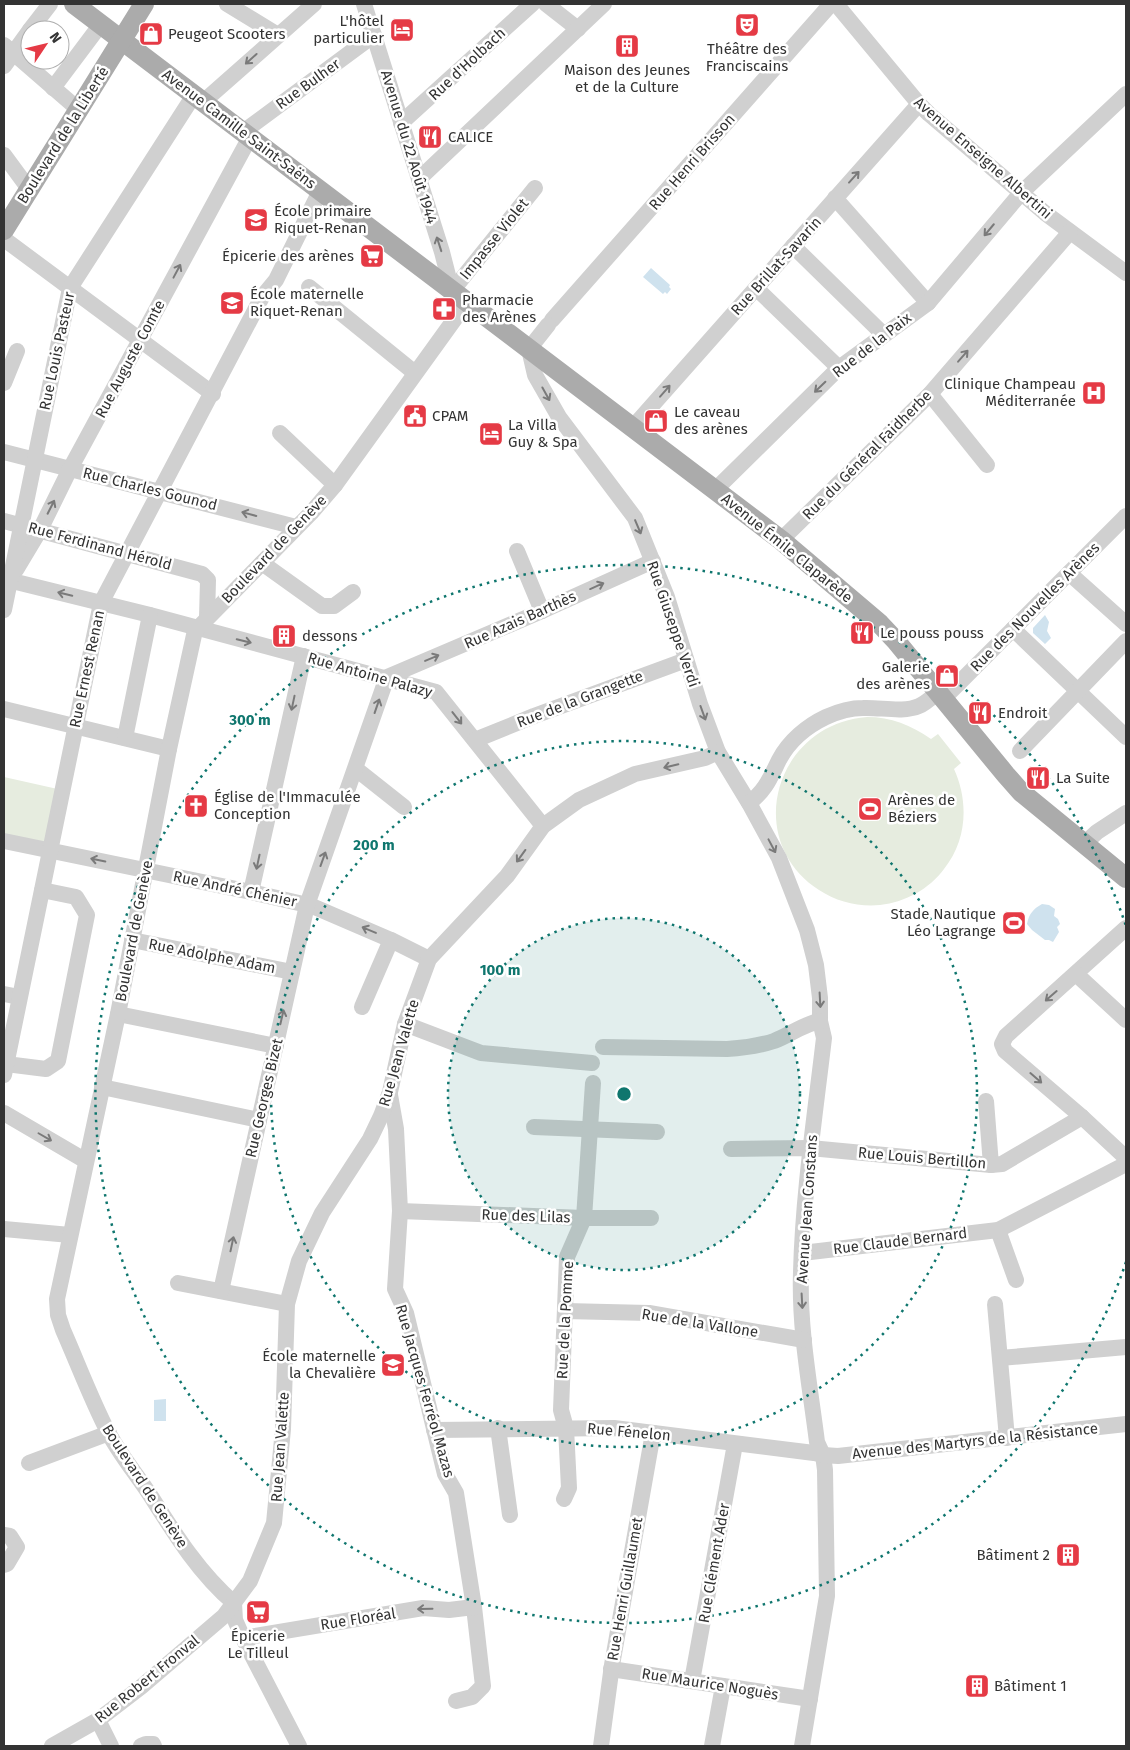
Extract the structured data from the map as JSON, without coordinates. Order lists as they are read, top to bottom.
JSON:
{
  "streets": {
    "main road": ["Avenue Camille Saint-Saëns", "Boulevard de la Liberté", "Avenue Émile Claparède"],
    "street": [
      "Rue d'Holbach",
      "Rue Bulher",
      "Avenue du 22 Août 1944",
      "Avenue Enseigne Albertini",
      "Rue Henri Brisson",
      "Impasse Violet",
      "Rue Brillat-Savarin",
      "Rue de la Paix",
      "Rue Louis Pasteur",
      "Rue Auguste Comte",
      "Rue du Général Faidherbe",
      "Rue Charles Gounod",
      "Rue Ferdinand Hérold",
      "Boulevard de Genève",
      "Rue des Nouvelles Arènes",
      "Rue Azais Barthès",
      "Rue Giuseppe Verdi",
      "Rue Ernest Renan",
      "Rue Antoine Palazy",
      "Rue de la Grangette",
      "Rue André Chénier",
      "Rue Adolphe Adam",
      "Rue Jean Valette",
      "Rue Georges Bizet",
      "Rue Louis Bertillon",
      "Avenue Jean Constans",
      "Rue des Lilas",
      "Rue Claude Bernard",
      "Rue de la Pomme",
      "Rue de la Vallone",
      "Rue Jacques Ferréol Mazas",
      "Rue Fénelon",
      "Avenue des Martyrs de la Résistance",
      "Rue Clément Ader",
      "Rue Henri Guillaumet",
      "Rue Floréal",
      "Rue Robert Fronval",
      "Rue Maurice Noguès"
    ]
  },
  "crossings": [
    ["Rue d'Holbach", "Avenue du 22 Août 1944"],
    ["Rue Bulher", "Avenue Camille Saint-Saëns"],
    ["Rue Bulher", "Avenue du 22 Août 1944"],
    ["Rue Bulher", "Rue Auguste Comte"],
    ["Avenue Camille Saint-Saëns", "Boulevard de la Liberté"],
    ["Avenue Camille Saint-Saëns", "Avenue du 22 Août 1944"],
    ["Avenue Camille Saint-Saëns", "Impasse Violet"],
    ["Avenue Camille Saint-Saëns", "Rue Louis Pasteur"],
    ["Avenue Camille Saint-Saëns", "Rue Auguste Comte"],
    ["Avenue Camille Saint-Saëns", "Avenue Émile Claparède"],
    ["Avenue Camille Saint-Saëns", "Boulevard de Genève"],
    ["Avenue Camille Saint-Saëns", "Rue Ernest Renan"],
    ["Avenue du 22 Août 1944", "Impasse Violet"],
    ["Avenue du 22 Août 1944", "Avenue Émile Claparède"],
    ["Avenue du 22 Août 1944", "Boulevard de Genève"],
    ["Avenue Enseigne Albertini", "Rue Brillat-Savarin"],
    ["Avenue Enseigne Albertini", "Rue de la Paix"],
    ["Avenue Enseigne Albertini", "Rue du Général Faidherbe"],
    ["Rue Henri Brisson", "Avenue Émile Claparède"],
    ["Rue Henri Brisson", "Rue Giuseppe Verdi"],
    ["Impasse Violet", "Avenue Émile Claparède"],
    ["Impasse Violet", "Boulevard de Genève"],
    ["Rue Brillat-Savarin", "Avenue Émile Claparède"],
    ["Rue de la Paix", "Avenue Émile Claparède"],
    ["Rue Louis Pasteur", "Rue Auguste Comte"],
    ["Rue Louis Pasteur", "Rue Charles Gounod"],
    ["Rue Louis Pasteur", "Rue Ferdinand Hérold"],
    ["Rue Louis Pasteur", "Rue Antoine Palazy"],
    ["Rue Auguste Comte", "Rue Charles Gounod"],
    ["Rue Auguste Comte", "Rue Ferdinand Hérold"],
    ["Rue Auguste Comte", "Rue Antoine Palazy"],
    ["Rue du Général Faidherbe", "Avenue Émile Claparède"],
    ["Rue Charles Gounod", "Boulevard de Genève"],
    ["Rue Charles Gounod", "Rue Ernest Renan"],
    ["Rue Ferdinand Hérold", "Boulevard de Genève"],
    ["Rue Ferdinand Hérold", "Rue Ernest Renan"],
    ["Avenue Émile Claparède", "Boulevard de Genève"],
    ["Avenue Émile Claparède", "Rue des Nouvelles Arènes"],
    ["Avenue Émile Claparède", "Rue Giuseppe Verdi"],
    ["Boulevard de Genève", "Rue Antoine Palazy"],
    ["Boulevard de Genève", "Rue André Chénier"],
    ["Boulevard de Genève", "Rue Adolphe Adam"],
    ["Boulevard de Genève", "Rue Jean Valette"],
    ["Boulevard de Genève", "Rue Robert Fronval"],
    ["Rue des Nouvelles Arènes", "Rue Giuseppe Verdi"],
    ["Rue des Nouvelles Arènes", "Avenue Jean Constans"],
    ["Rue Azais Barthès", "Rue Giuseppe Verdi"],
    ["Rue Azais Barthès", "Rue Antoine Palazy"],
    ["Rue Azais Barthès", "Rue Georges Bizet"],
    ["Rue Giuseppe Verdi", "Rue de la Grangette"],
    ["Rue Giuseppe Verdi", "Rue Jean Valette"],
    ["Rue Giuseppe Verdi", "Avenue Jean Constans"],
    ["Rue Ernest Renan", "Rue Antoine Palazy"],
    ["Rue Ernest Renan", "Rue André Chénier"],
    ["Rue Antoine Palazy", "Rue de la Grangette"],
    ["Rue Antoine Palazy", "Rue Jean Valette"],
    ["Rue Antoine Palazy", "Rue Georges Bizet"],
    ["Rue André Chénier", "Rue Jean Valette"],
    ["Rue André Chénier", "Rue Georges Bizet"],
    ["Rue Adolphe Adam", "Rue Georges Bizet"],
    ["Rue Jean Valette", "Rue Jacques Ferréol Mazas"],
    ["Rue Jean Valette", "Rue Robert Fronval"],
    ["Rue Louis Bertillon", "Avenue Jean Constans"],
    ["Avenue Jean Constans", "Rue Claude Bernard"],
    ["Avenue Jean Constans", "Rue de la Vallone"],
    ["Avenue Jean Constans", "Rue Fénelon"],
    ["Avenue Jean Constans", "Avenue des Martyrs de la Résistance"],
    ["Avenue Jean Constans", "Rue Maurice Noguès"],
    ["Rue des Lilas", "Rue de la Pomme"],
    ["Rue des Lilas", "Rue Jacques Ferréol Mazas"],
    ["Rue de la Pomme", "Rue de la Vallone"],
    ["Rue de la Pomme", "Rue Fénelon"],
    ["Rue Jacques Ferréol Mazas", "Rue Fénelon"],
    ["Rue Jacques Ferréol Mazas", "Rue Floréal"],
    ["Rue Fénelon", "Avenue des Martyrs de la Résistance"],
    ["Rue Fénelon", "Rue Clément Ader"],
    ["Rue Fénelon", "Rue Henri Guillaumet"],
    ["Rue Clément Ader", "Rue Maurice Noguès"],
    ["Rue Henri Guillaumet", "Rue Maurice Noguès"]
  ],
  "one_way": [
    "Avenue du 22 Août 1944",
    "Rue Brillat-Savarin",
    "Rue de la Paix",
    "Rue Auguste Comte",
    "Rue du Général Faidherbe",
    "Rue Charles Gounod",
    "Rue Azais Barthès",
    "Rue Giuseppe Verdi",
    "Rue Floréal"
  ],
  "places": {
    "theatre": ["Théâtre des Franciscains"],
    "hotel": ["L'hôtel particulier", "La Villa Guy & Spa"],
    "shop": ["Peugeot Scooters", "Le caveau des arènes", "Galerie des arènes"],
    "building": [
      "Maison des Jeunes et de la Culture",
      "dessons",
      "Bâtiment 2",
      "Bâtiment 1"
    ],
    "restaurant": [
      "CALICE",
      "Le pouss pouss",
      "Endroit",
      "La Suite"
    ],
    "school or university": ["École primaire Riquet-Renan", "École maternelle Riquet-Renan", "École maternelle la Chevalière"],
    "supermarket": ["Épicerie des arènes", "Épicerie Le Tilleul"],
    "pharmacy": ["Pharmacie des Arènes"],
    "hospital": ["Clinique Champeau Méditerranée"],
    "public building": ["CPAM"],
    "church": ["Église de l'Immaculée Conception"],
    "sports": ["Arènes de Béziers", "Stade Nautique Léo Lagrange"]
  },
  "north": "top right",
  "rings": ["300 m", "200 m", "100 m"]
}
